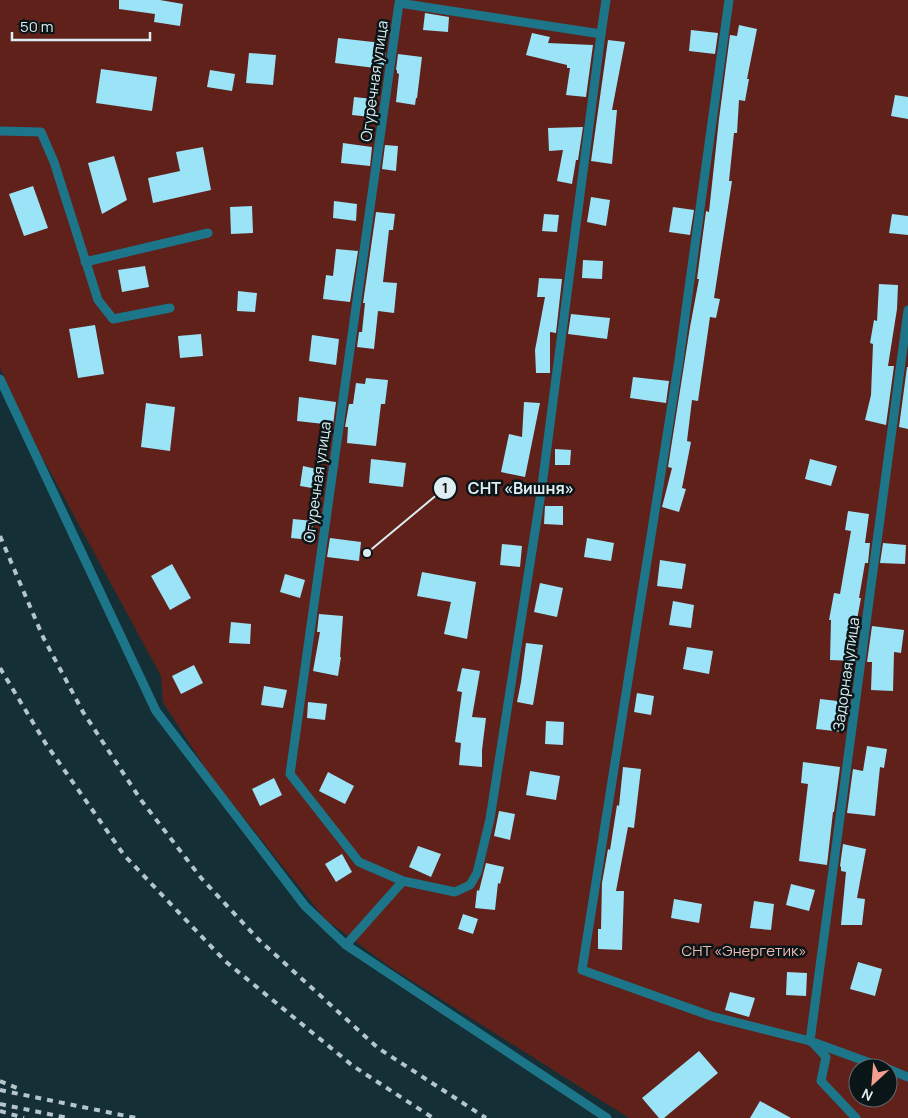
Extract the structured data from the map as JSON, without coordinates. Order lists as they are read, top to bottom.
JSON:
{
  "streets": {
    "lane": ["Огуречная улица", "Задорная улица"]
  },
  "parks": ["СНТ «Энергетик»"],
  "places": ["СНТ «Вишня»"],
  "scale_bar": "50 m",
  "north": "bottom left"
}
